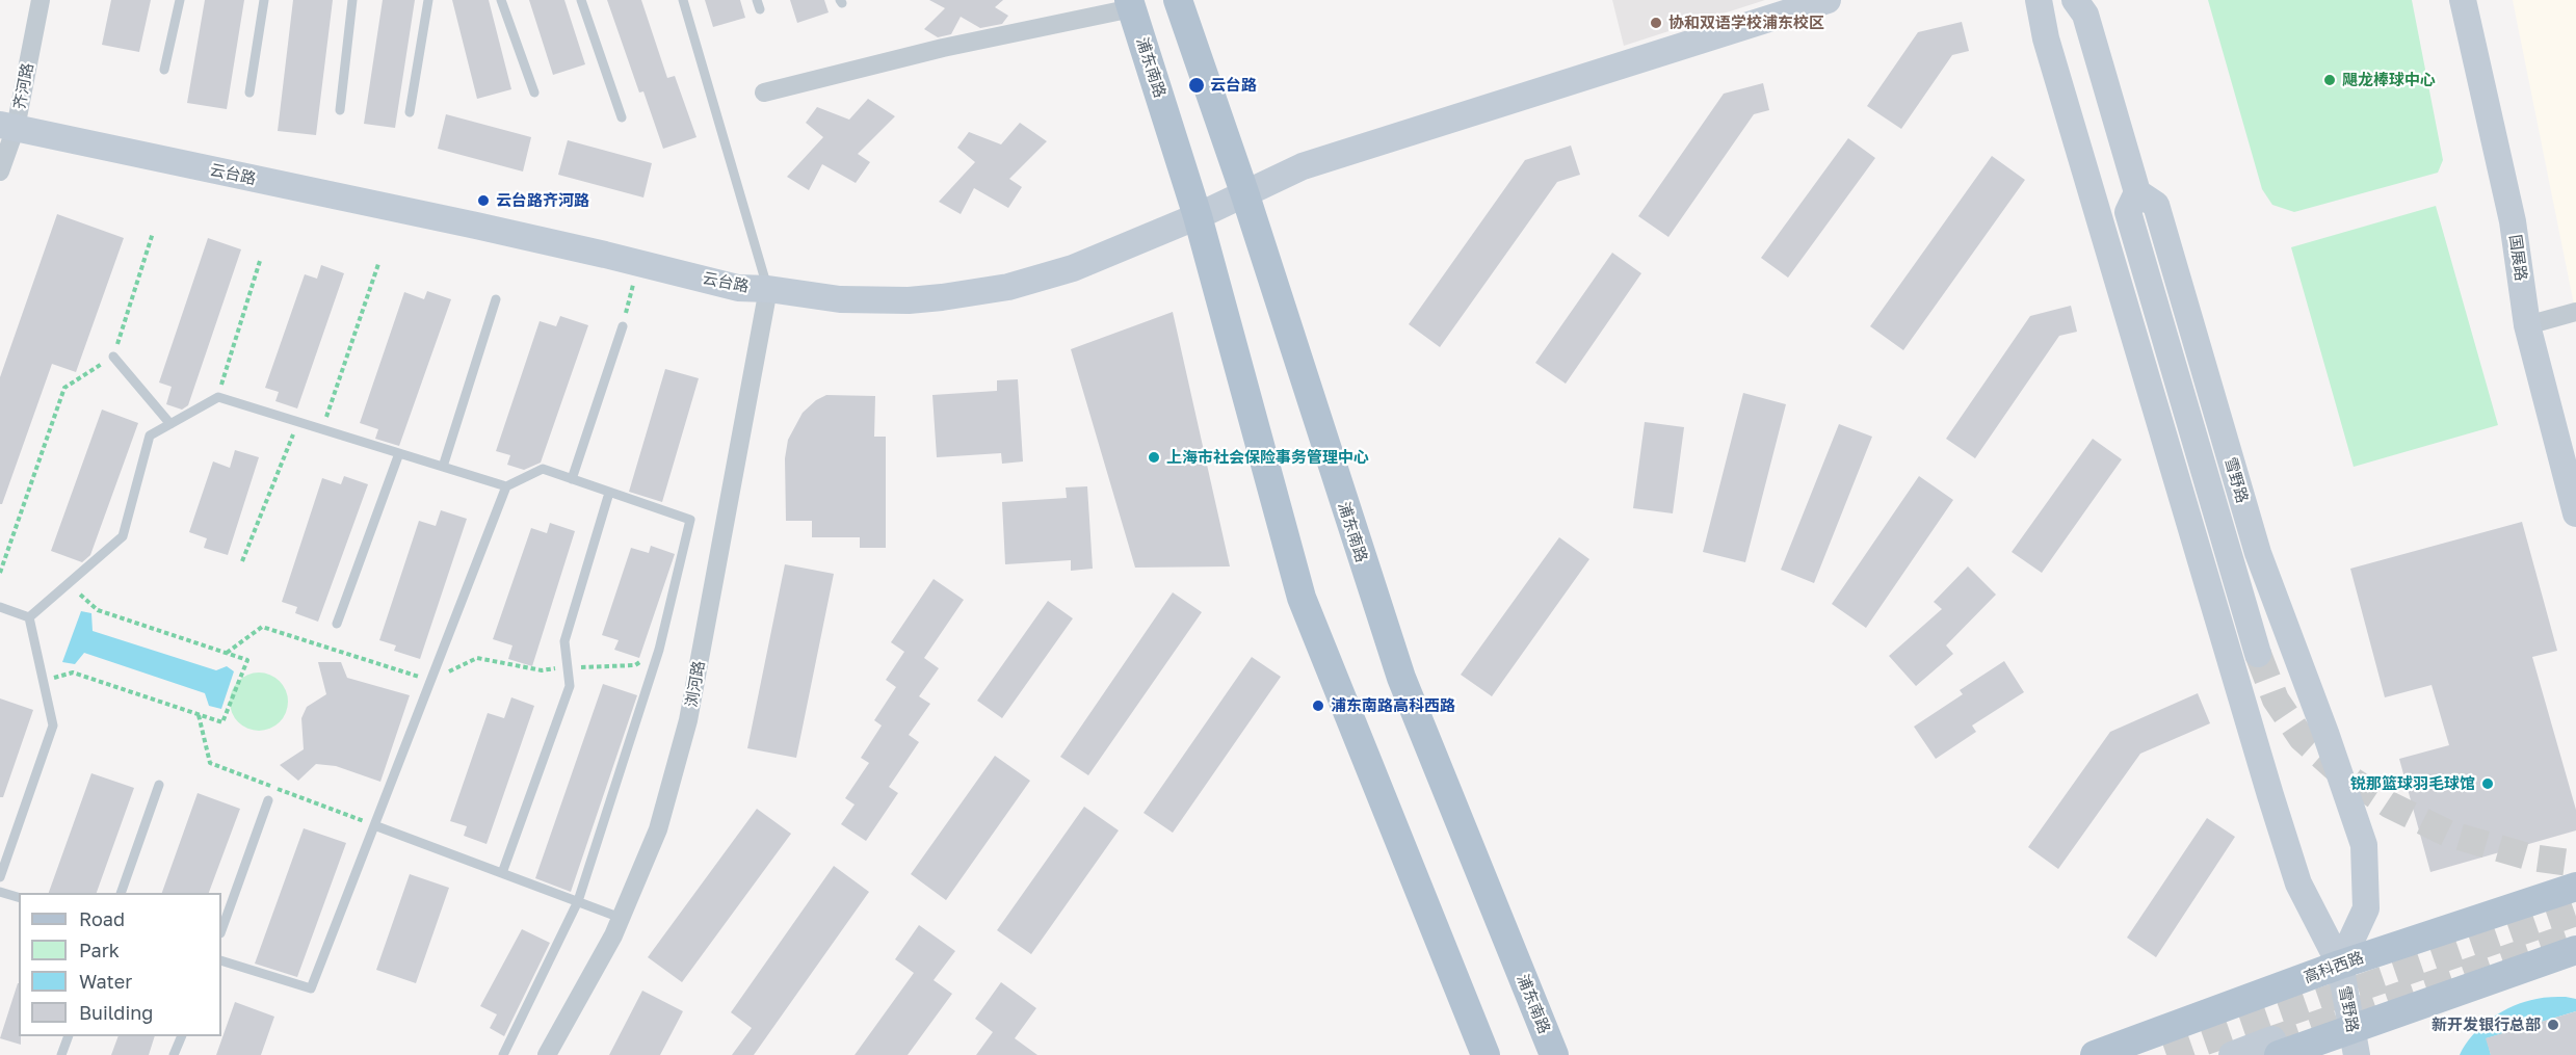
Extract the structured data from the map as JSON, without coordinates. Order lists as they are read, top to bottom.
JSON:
{
  "streets": {
    "main road": ["浦东南路", "高科西路"],
    "street": [
      "齐河路",
      "云台路",
      "国展路",
      "雪野路",
      "浏河路"
    ]
  },
  "crossings": [
    ["浦东南路", "云台路"],
    ["齐河路", "云台路"],
    ["云台路", "浏河路"],
    ["雪野路", "高科西路"]
  ],
  "places": [
    "协和双语学校浦东校区",
    "飓龙棒球中心",
    "云台路",
    "云台路齐河路",
    "上海市社会保险事务管理中心",
    "浦东南路高科西路",
    "锐那篮球羽毛球馆",
    "新开发银行总部"
  ],
  "legend": [
    "Road",
    "Park",
    "Water",
    "Building"
  ]
}
